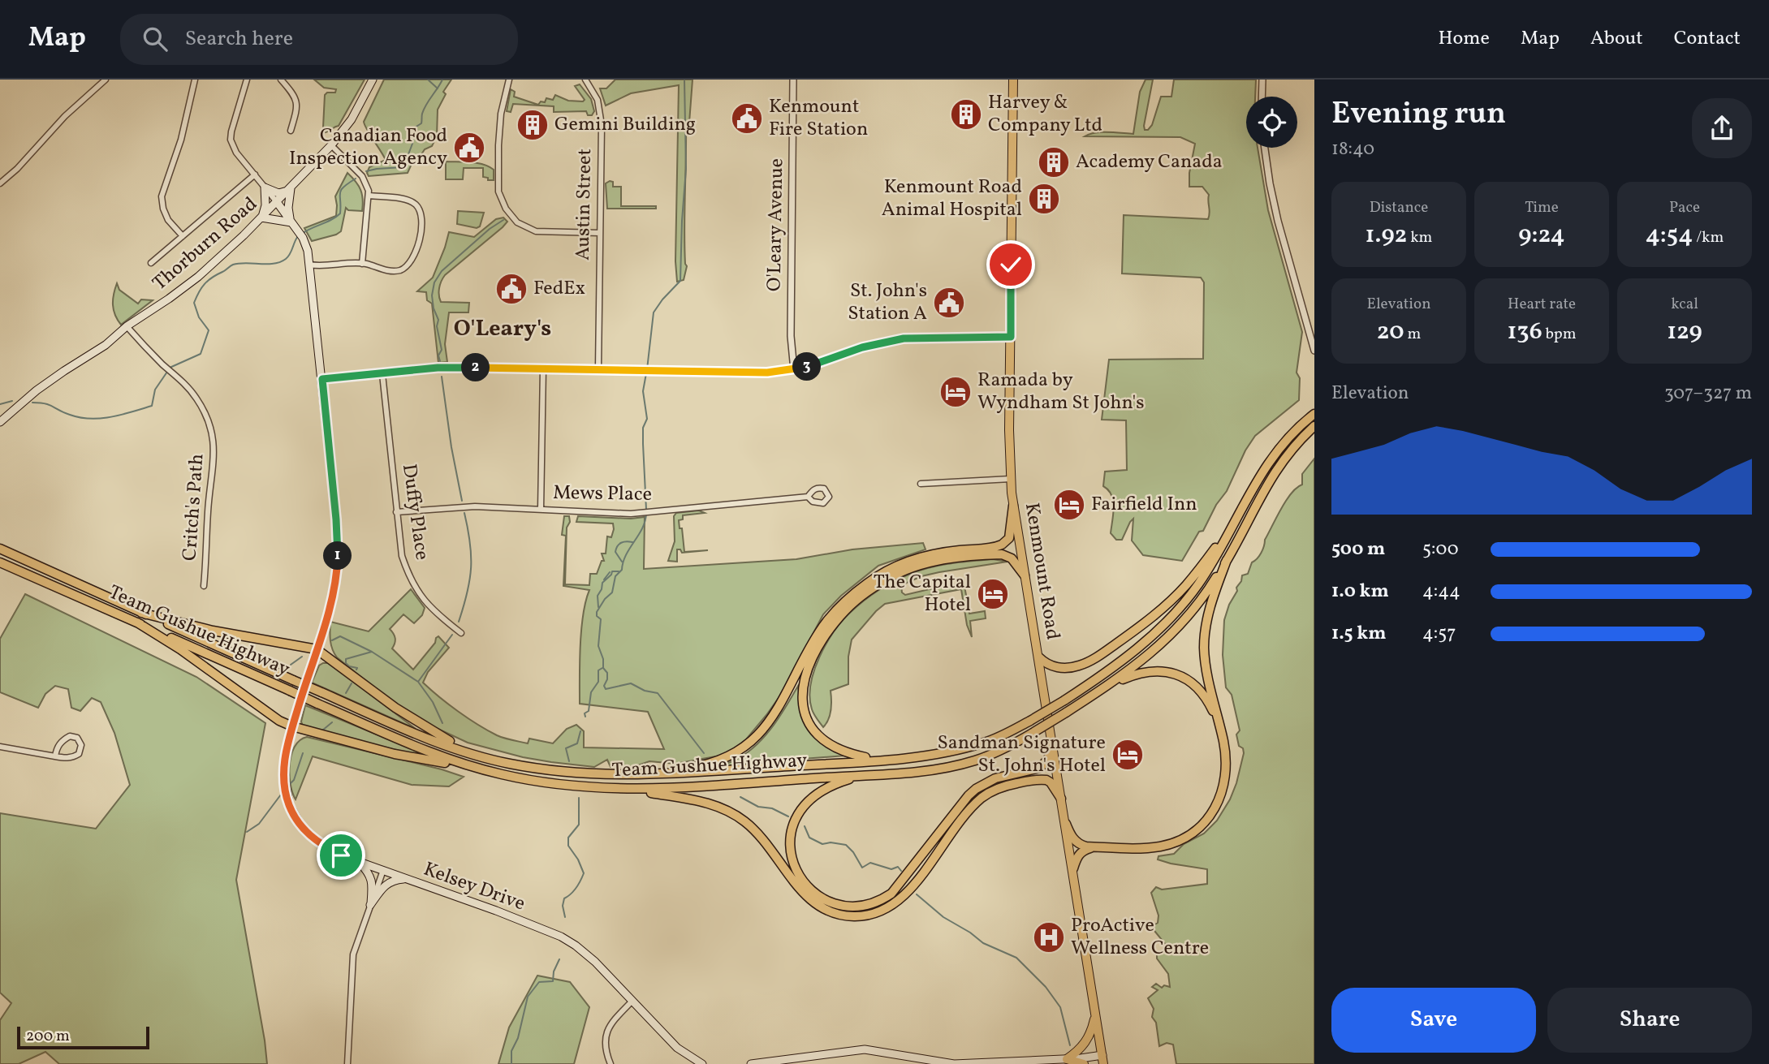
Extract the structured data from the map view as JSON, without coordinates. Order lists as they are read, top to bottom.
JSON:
{
  "streets": {
    "highway": ["Team Gushue Highway"],
    "main road": ["Thorburn Road", "Kenmount Road", "Kelsey Drive"],
    "street": [
      "Austin Street",
      "O'Leary Avenue",
      "Mews Place",
      "Critch's Path",
      "Duffy Place"
    ]
  },
  "crossings": [
    ["Thorburn Road", "Critch's Path"],
    ["Mews Place", "Duffy Place"]
  ],
  "districts": ["O'Leary's"],
  "places": {
    "building": [
      "Harvey & Company Ltd",
      "Gemini Building",
      "Academy Canada",
      "Kenmount Road Animal Hospital"
    ],
    "public building": [
      "Kenmount Fire Station",
      "Canadian Food Inspection Agency",
      "FedEx",
      "St. John's Station A"
    ],
    "hotel": [
      "Ramada by Wyndham St John's",
      "Fairfield Inn",
      "The Capital Hotel",
      "Sandman Signature St. John's Hotel"
    ],
    "hospital": ["ProActive Wellness Centre"]
  },
  "scale_bar": "200 m",
  "page": {
    "header": "Map",
    "search": "Search here",
    "nav": [
      "Home",
      "Map",
      "About",
      "Contact"
    ],
    "heading": ["Evening run", "18:40"],
    "stats": [
      ["Distance", "1.92 km"],
      ["Time", "9:24"],
      ["Pace", "4:54 /km"],
      ["Elevation", "20 m"],
      ["Heart rate", "136 bpm"],
      ["kcal", "129"]
    ],
    "pins": ["3", "2", "1"],
    "chart": ["Elevation", "307–327 m"],
    "list": [
      {
        "name": "500 m",
        "note": "5:00"
      },
      {
        "name": "1.0 km",
        "note": "4:44"
      },
      {
        "name": "1.5 km",
        "note": "4:57"
      }
    ],
    "buttons": ["Save", "Share"],
    "scale": "200 m"
  }
}
